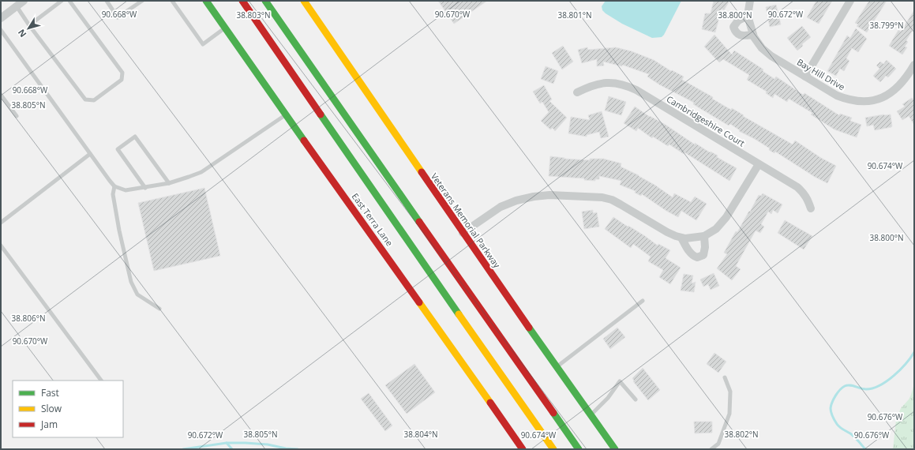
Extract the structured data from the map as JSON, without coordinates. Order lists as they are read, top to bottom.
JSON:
{
  "streets": {
    "main road": ["East Terra Lane", "Veterans Memorial Parkway"],
    "street": ["Bay Hill Drive", "Cambridgeshire Court"]
  },
  "legend": ["Fast", "Slow", "Jam"],
  "north": "bottom left",
  "coordinates": [
    "90.668°W",
    "90.670°W",
    "90.672°W",
    "38.803°N",
    "38.801°N",
    "38.800°N",
    "38.799°N",
    "38.805°N",
    "90.674°W",
    "38.806°N",
    "90.676°W",
    "38.804°N",
    "38.802°N"
  ]
}
